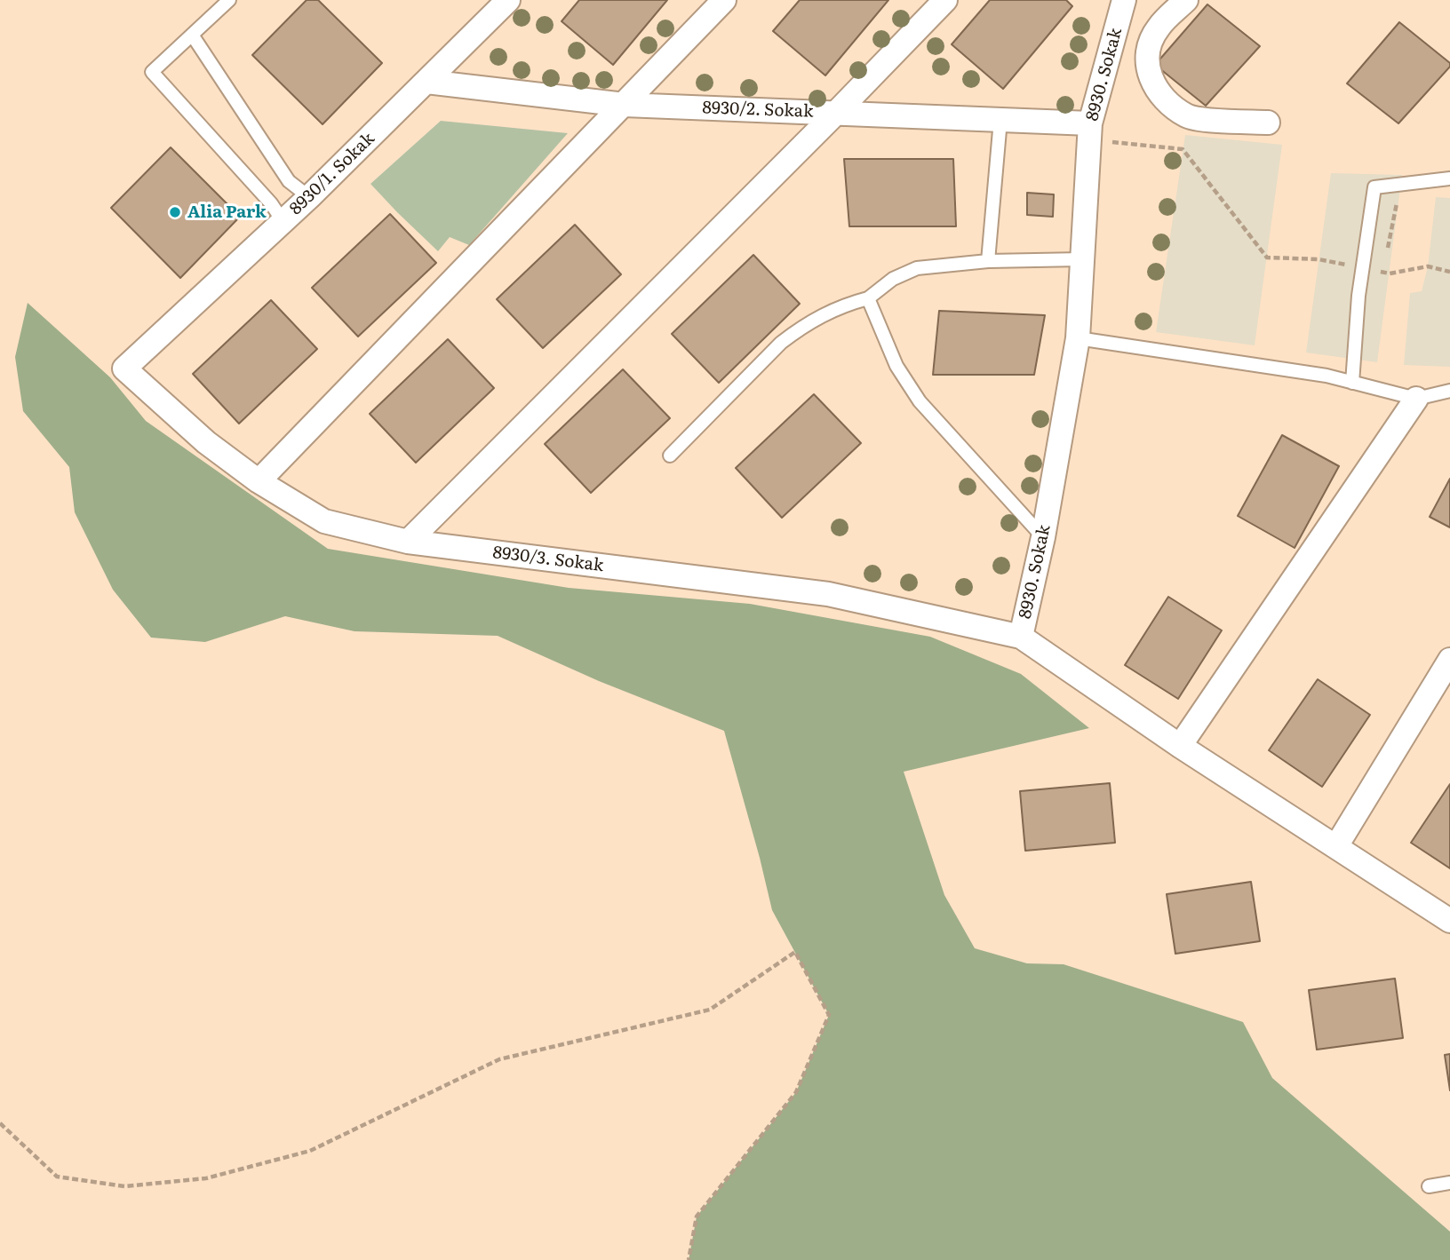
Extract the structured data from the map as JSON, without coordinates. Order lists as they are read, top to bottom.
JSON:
{
  "streets": {
    "street": [
      "8930. Sokak",
      "8930/2. Sokak",
      "8930/1. Sokak",
      "8930/3. Sokak"
    ]
  },
  "crossings": [
    ["8930. Sokak", "8930/2. Sokak"],
    ["8930. Sokak", "8930/3. Sokak"],
    ["8930/2. Sokak", "8930/1. Sokak"],
    ["8930/1. Sokak", "8930/3. Sokak"]
  ],
  "places": ["Alia Park"]
}
